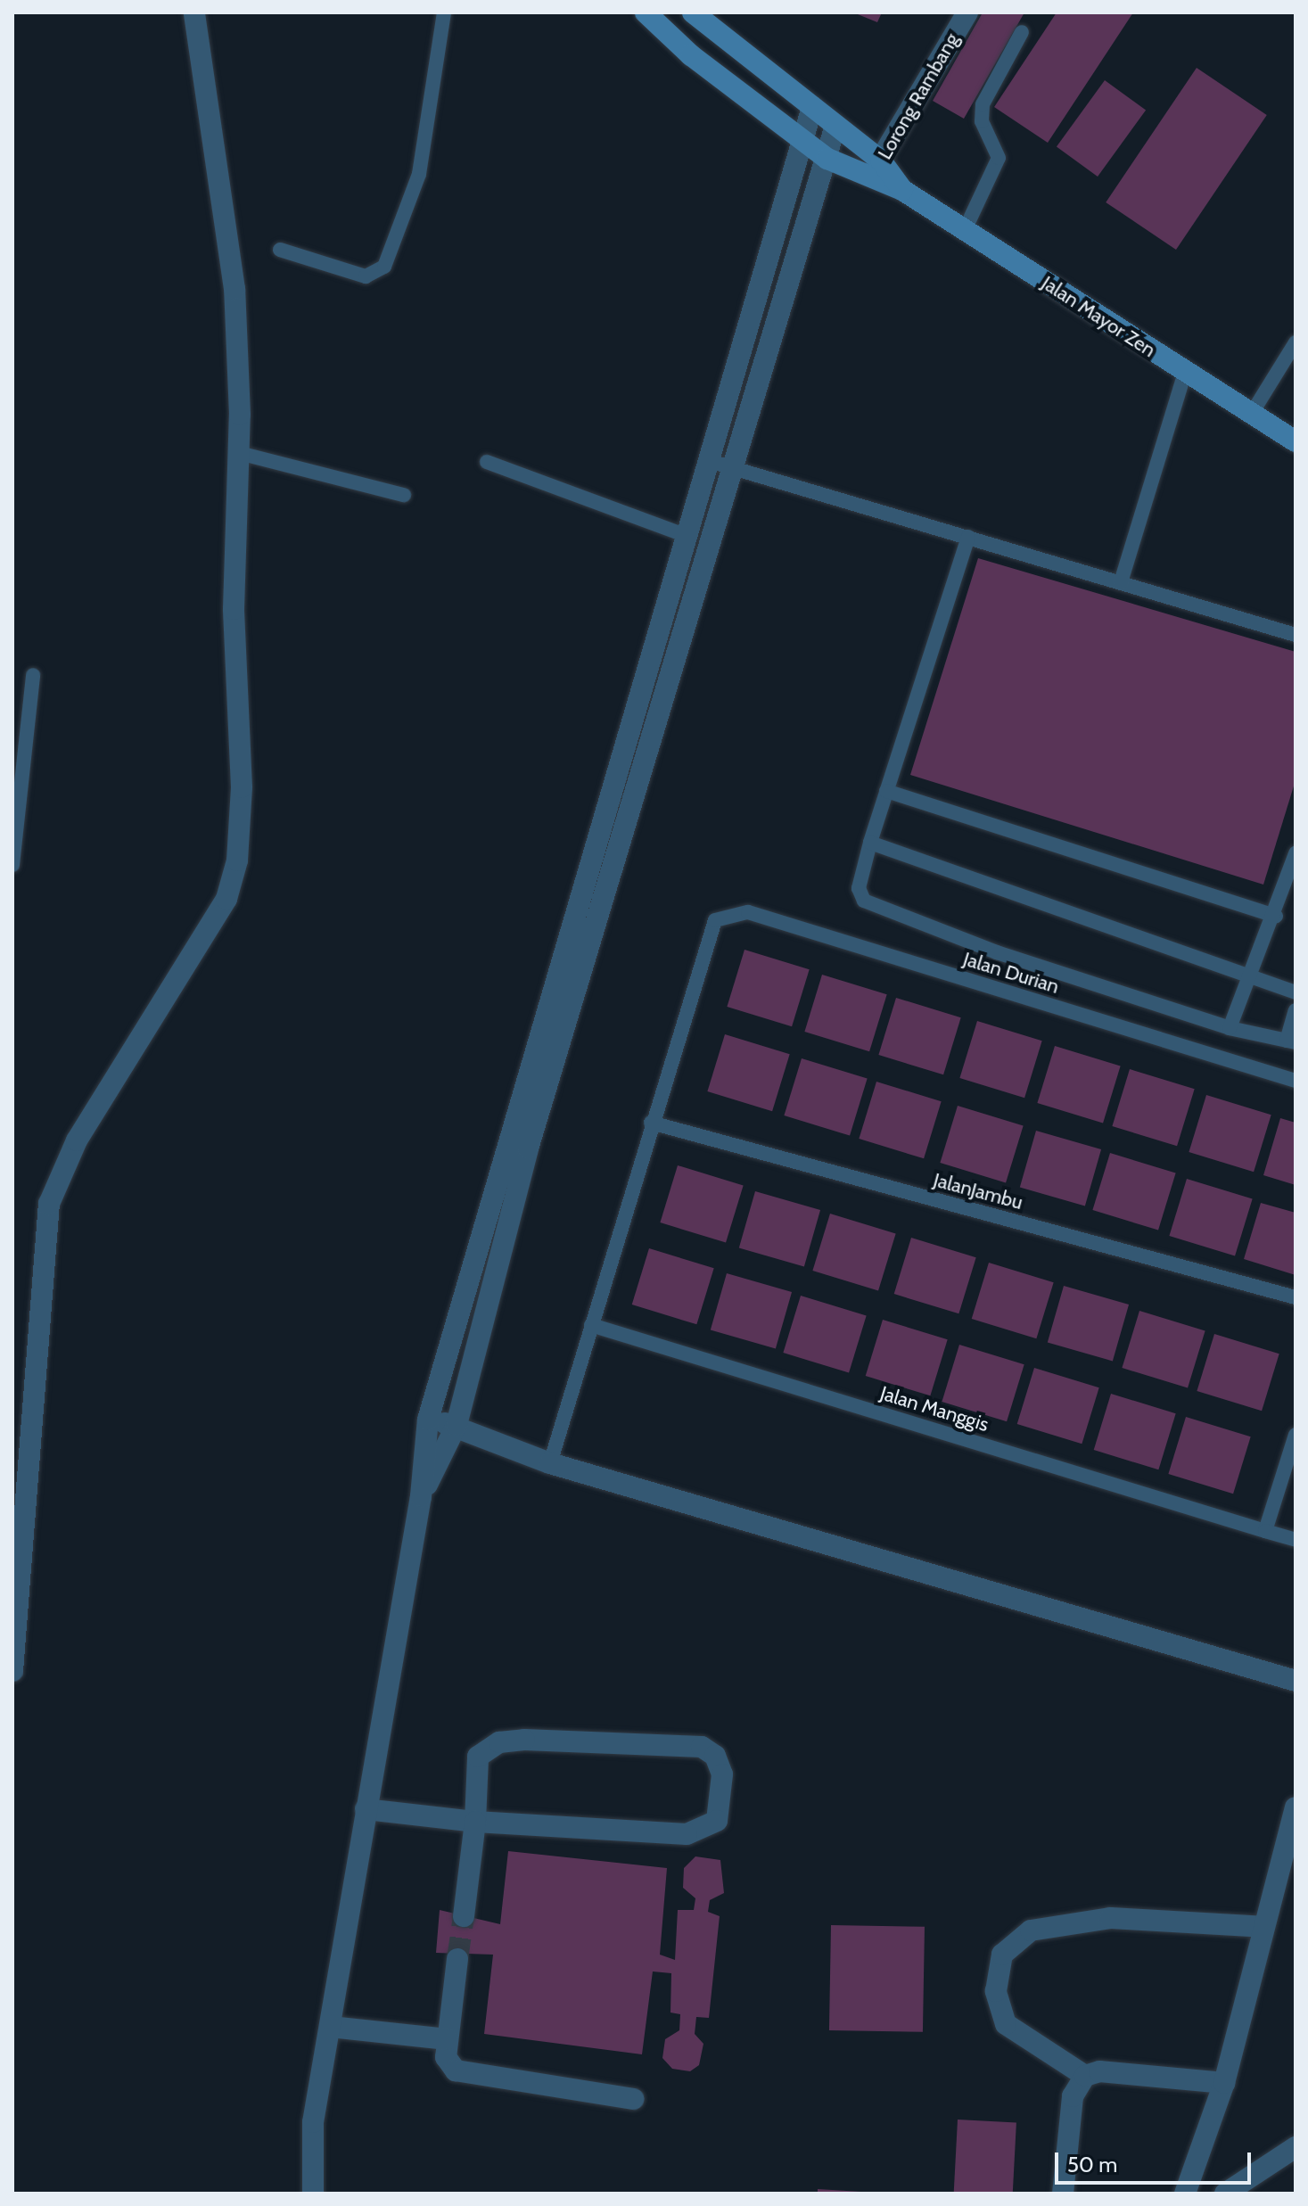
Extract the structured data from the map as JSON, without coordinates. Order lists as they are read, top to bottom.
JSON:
{
  "streets": {
    "street": ["Lorong Rambang", "Jalan Mayor Zen"],
    "lane": ["Jalan Durian", "JalanJambu", "Jalan Manggis"]
  },
  "crossings": [
    ["Lorong Rambang", "Jalan Mayor Zen"],
    ["Jalan Durian", "JalanJambu"]
  ],
  "scale_bar": "50 m"
}
